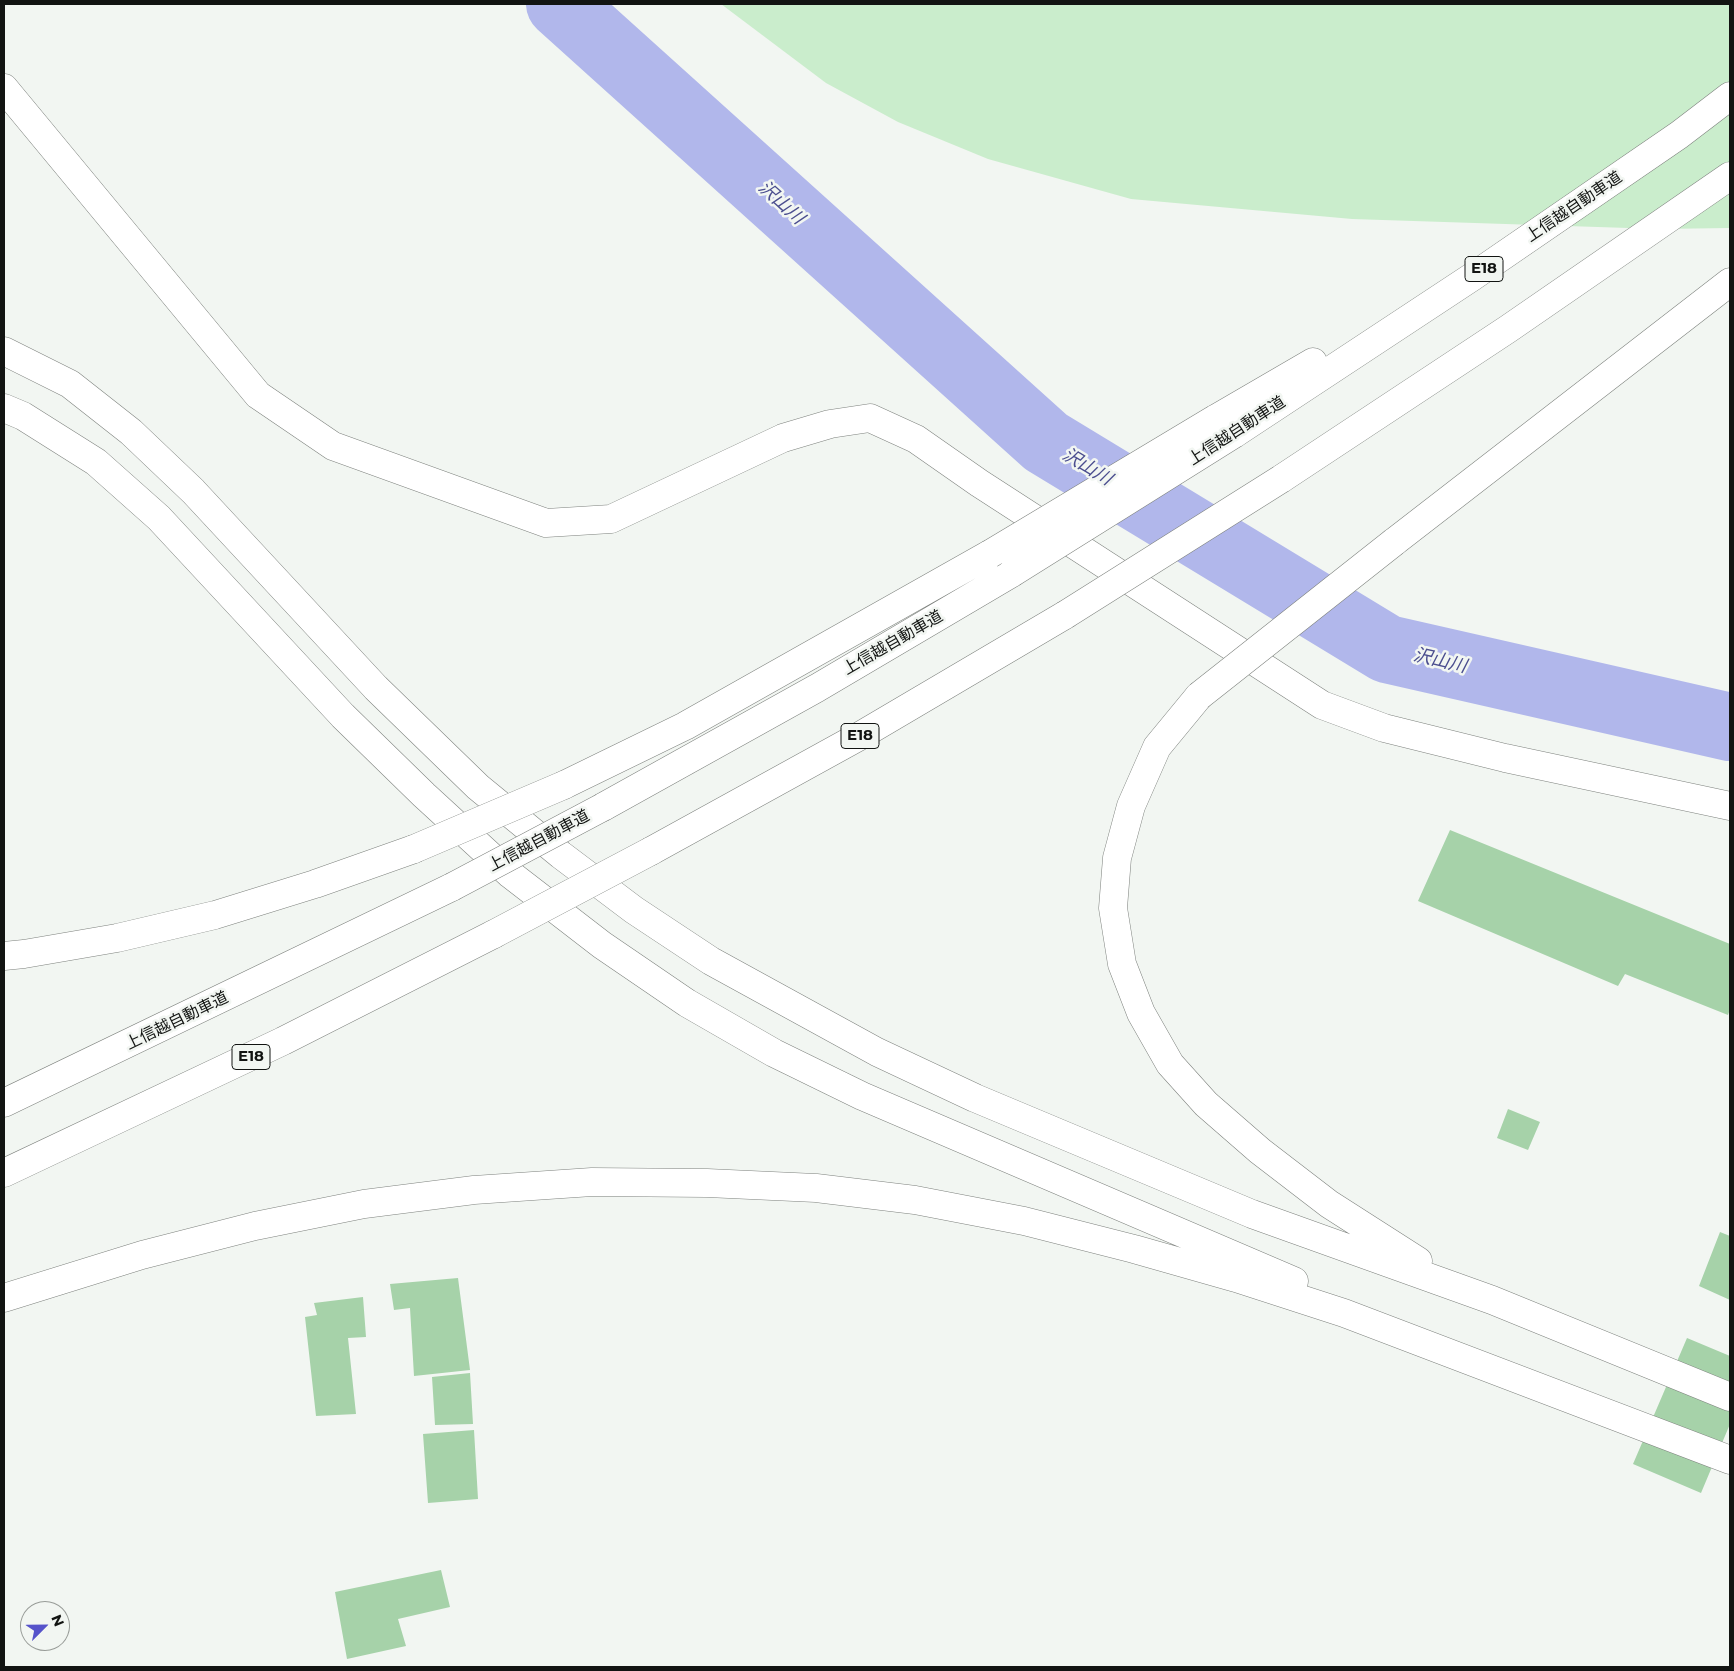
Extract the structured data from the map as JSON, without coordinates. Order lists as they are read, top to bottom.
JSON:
{
  "streets": {
    "main road": ["上信越自動車道", "E18"]
  },
  "water": ["沢山川"],
  "north": "top right"
}
